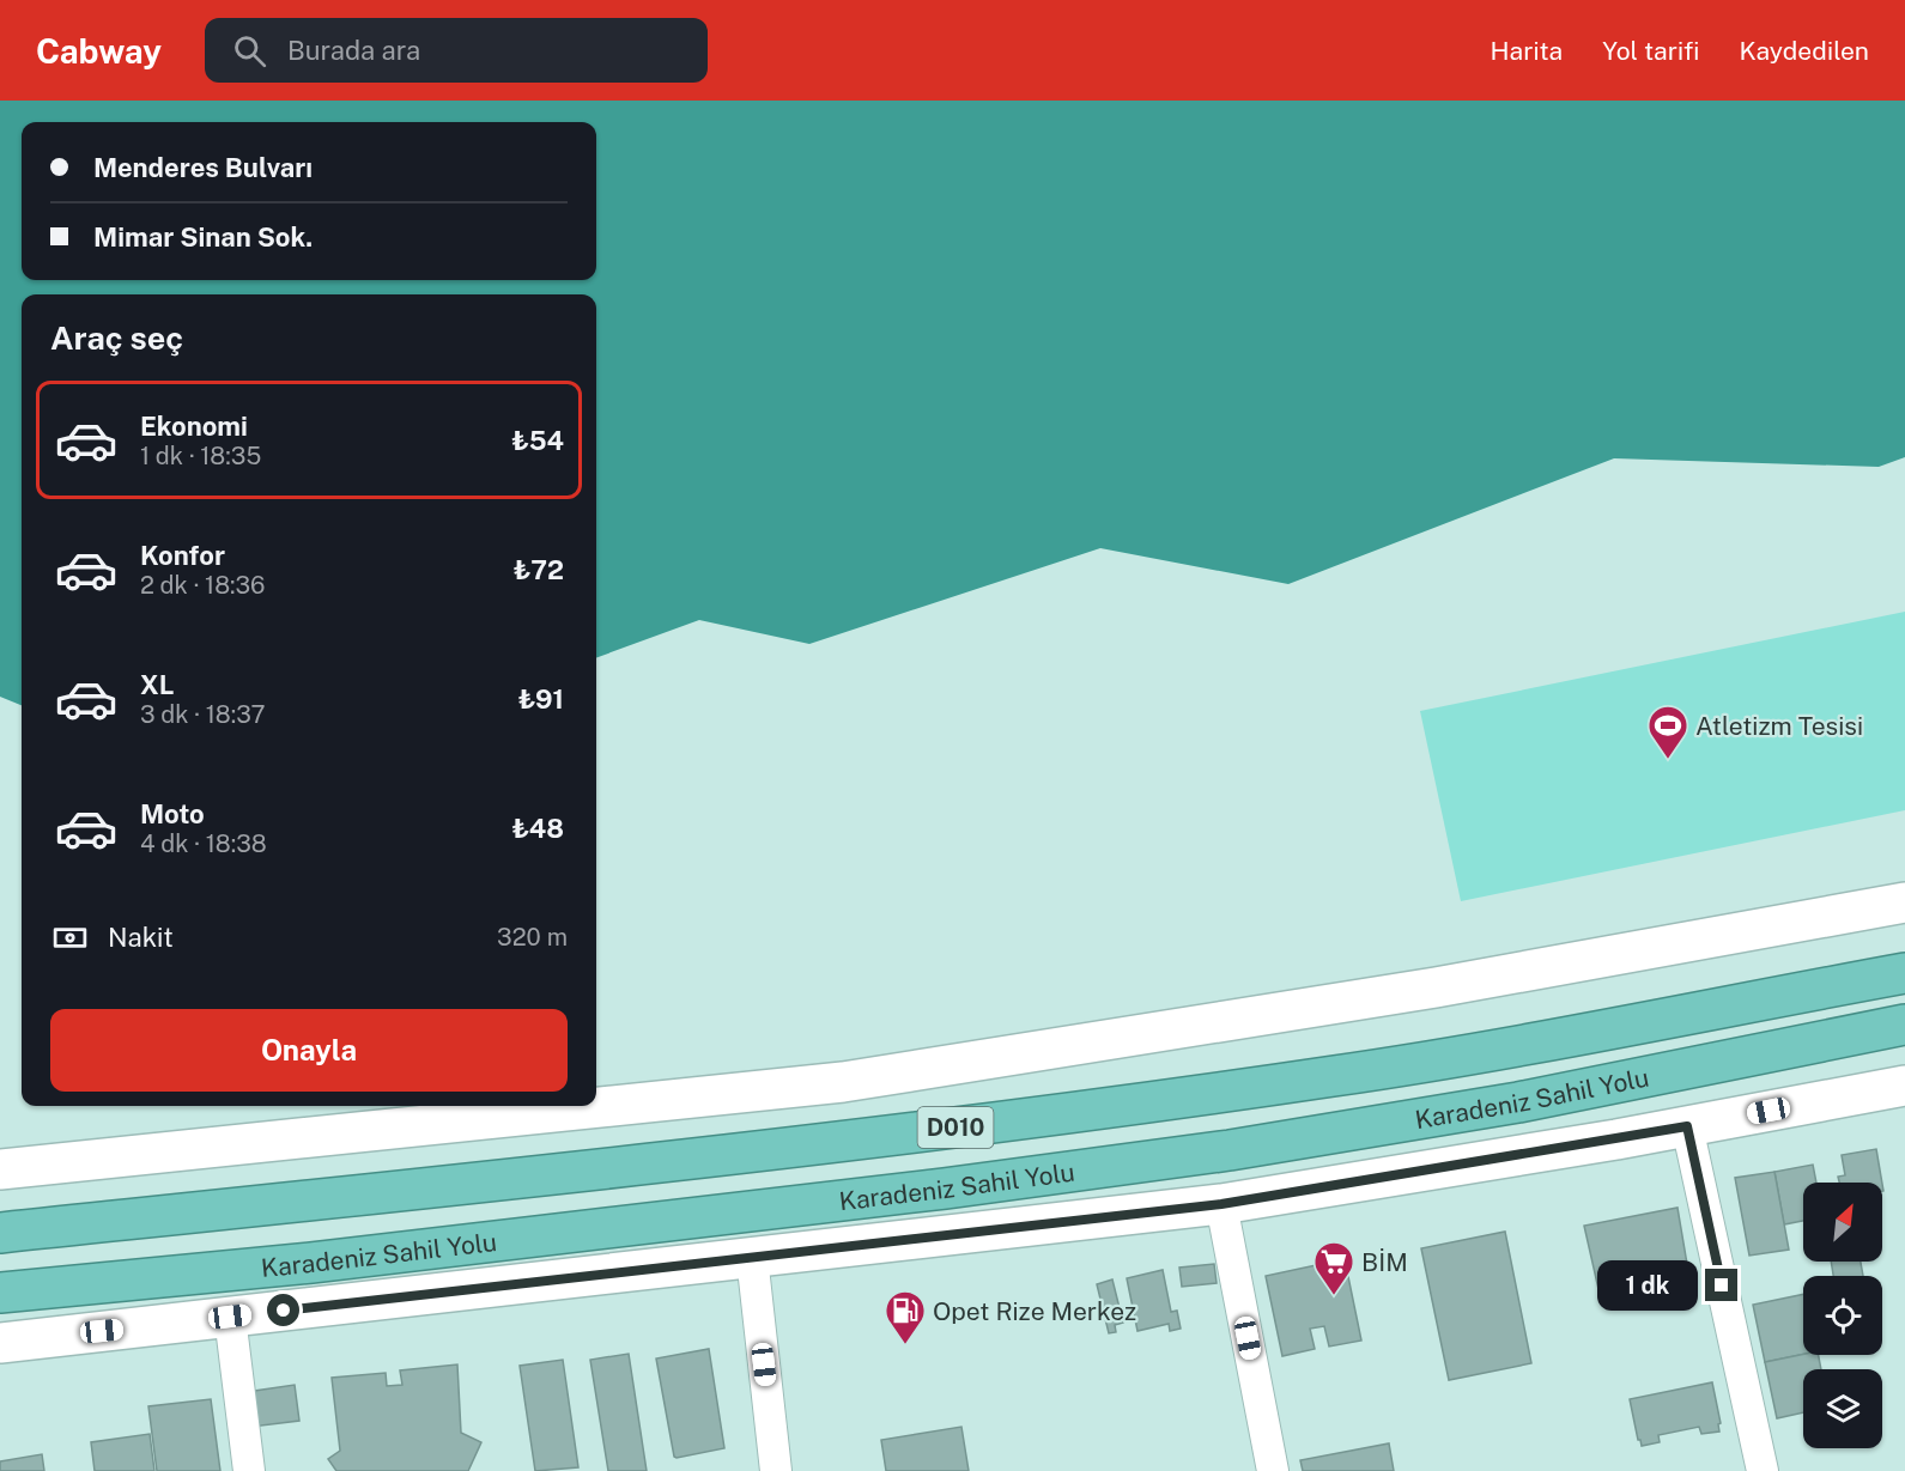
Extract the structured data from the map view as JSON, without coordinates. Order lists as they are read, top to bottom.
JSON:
{
  "streets": {
    "highway": ["Karadeniz Sahil Yolu", "D010"]
  },
  "places": {
    "sports": ["Atletizm Tesisi"],
    "supermarket": ["BİM"],
    "fuel station": ["Opet Rize Merkez"]
  },
  "north": "top right",
  "page": {
    "header": "Cabway",
    "search": "Burada ara",
    "nav": ["Harita", "Yol tarifi", "Kaydedilen"],
    "banner": ["Menderes Bulvarı", "Mimar Sinan Sok."],
    "heading": "Araç seç",
    "list": [
      {
        "name": "Ekonomi",
        "note": "1 dk · 18:35",
        "value": "₺54"
      },
      {
        "name": "Konfor",
        "note": "2 dk · 18:36",
        "value": "₺72"
      },
      {
        "name": "XL",
        "note": "3 dk · 18:37",
        "value": "₺91"
      },
      {
        "name": "Moto",
        "note": "4 dk · 18:38",
        "value": "₺48"
      }
    ],
    "pay": ["Nakit", "320 m"],
    "buttons": "Onayla",
    "bubble": "1 dk"
  }
}
